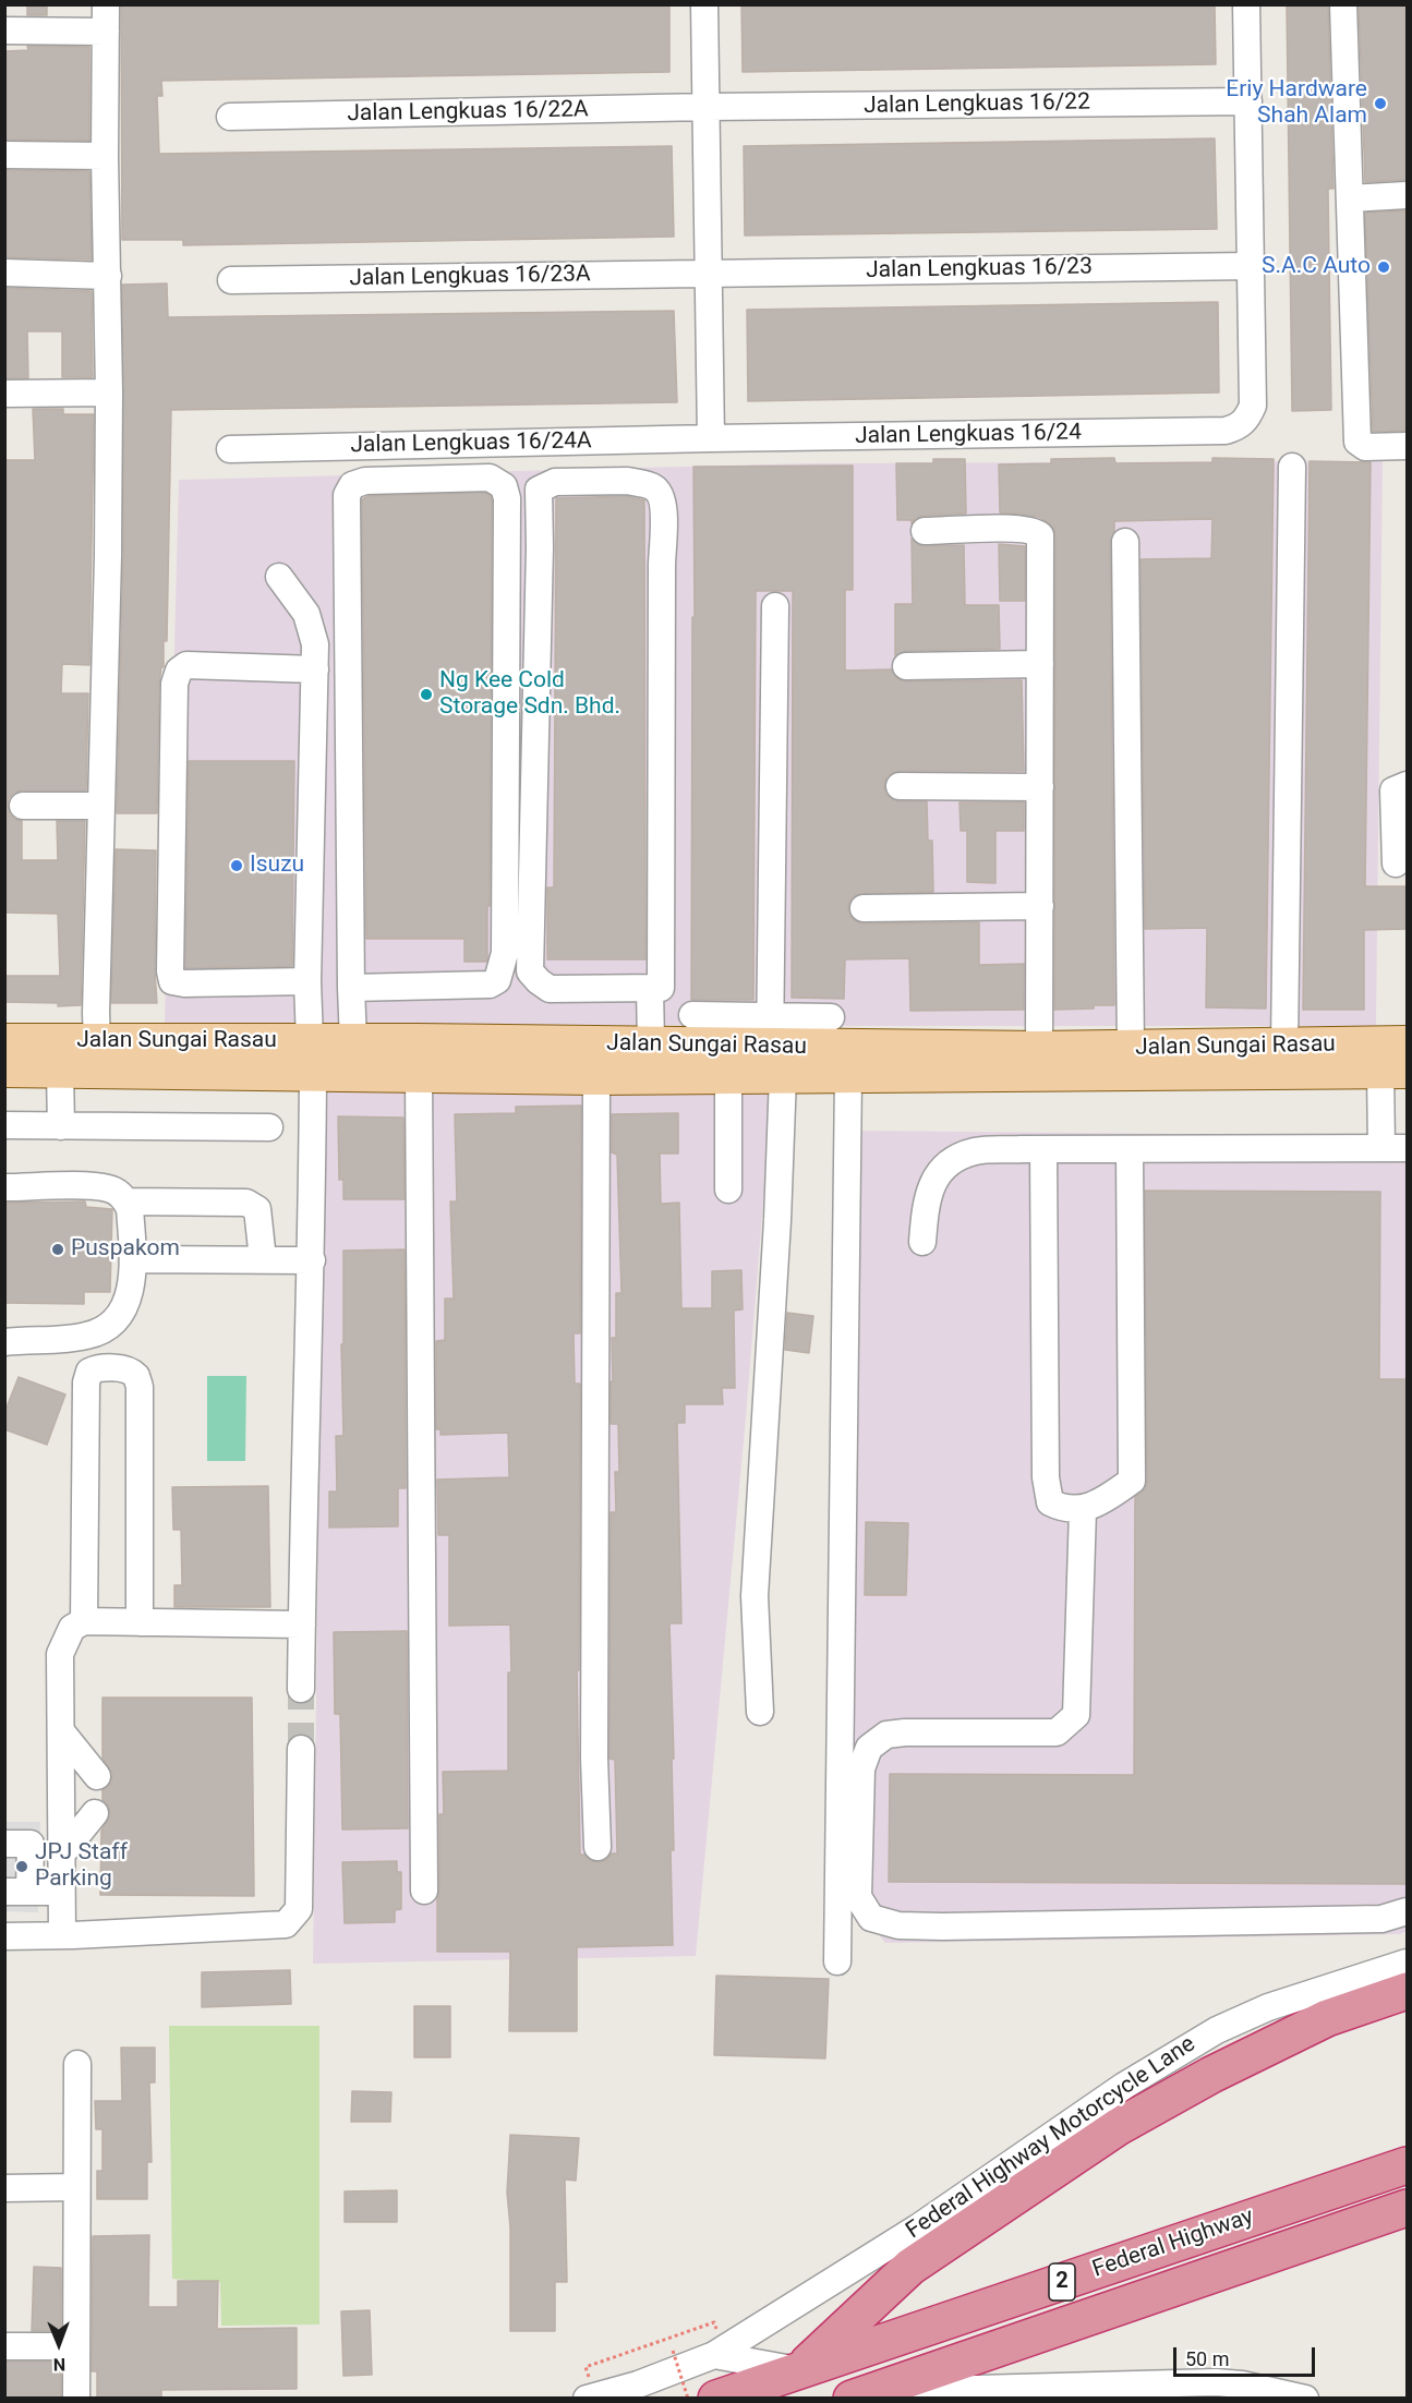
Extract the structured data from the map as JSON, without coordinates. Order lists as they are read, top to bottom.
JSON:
{
  "streets": {
    "highway": ["Federal Highway", "2"],
    "main road": ["Jalan Sungai Rasau"],
    "street": [
      "Jalan Lengkuas 16/22",
      "Jalan Lengkuas 16/22A",
      "Jalan Lengkuas 16/23",
      "Jalan Lengkuas 16/23A",
      "Jalan Lengkuas 16/24",
      "Jalan Lengkuas 16/24A",
      "Federal Highway Motorcycle Lane"
    ]
  },
  "crossings": [
    ["Jalan Lengkuas 16/22", "Jalan Lengkuas 16/22A"],
    ["Jalan Lengkuas 16/23", "Jalan Lengkuas 16/23A"],
    ["Jalan Lengkuas 16/23", "Jalan Lengkuas 16/24"],
    ["Jalan Lengkuas 16/24", "Jalan Lengkuas 16/24A"]
  ],
  "places": [
    "Eriy Hardware Shah Alam",
    "S.A.C Auto",
    "Ng Kee Cold Storage Sdn. Bhd.",
    "Isuzu",
    "Puspakom",
    "JPJ Staff Parking"
  ],
  "scale_bar": "50 m",
  "north": "bottom"
}
